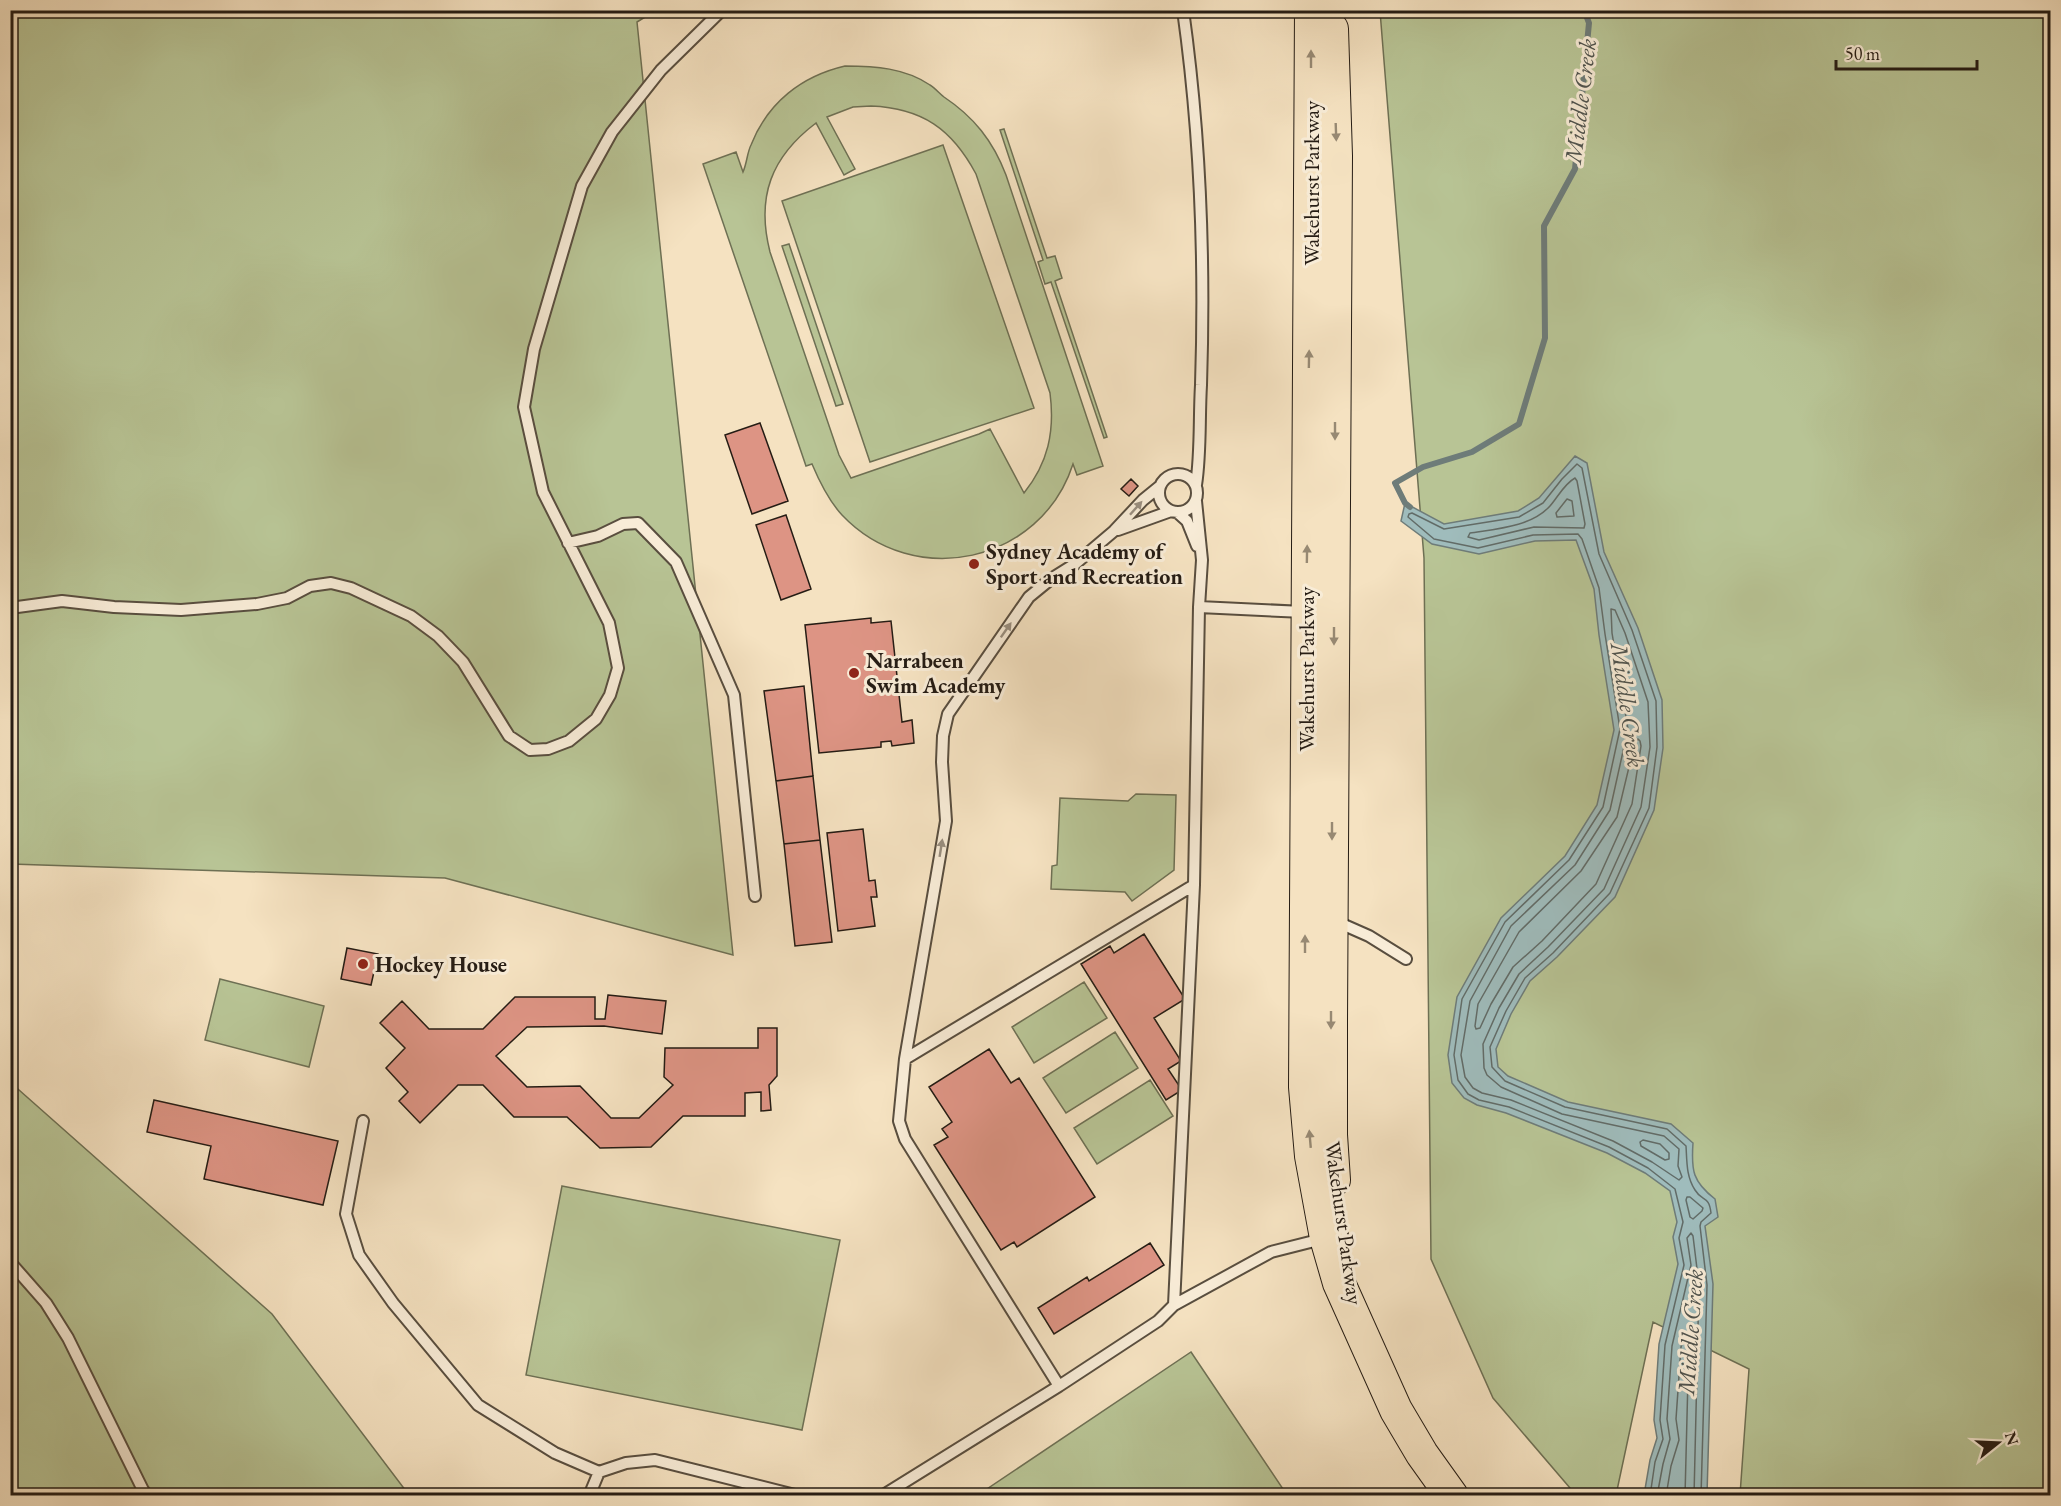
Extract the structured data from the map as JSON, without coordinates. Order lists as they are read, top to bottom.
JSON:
{
  "streets": {
    "main road": ["Wakehurst Parkway"]
  },
  "water": ["Middle Creek"],
  "places": ["Sydney Academy of Sport and Recreation", "Narrabeen Swim Academy", "Hockey House"],
  "scale_bar": "50 m",
  "north": "right"
}
